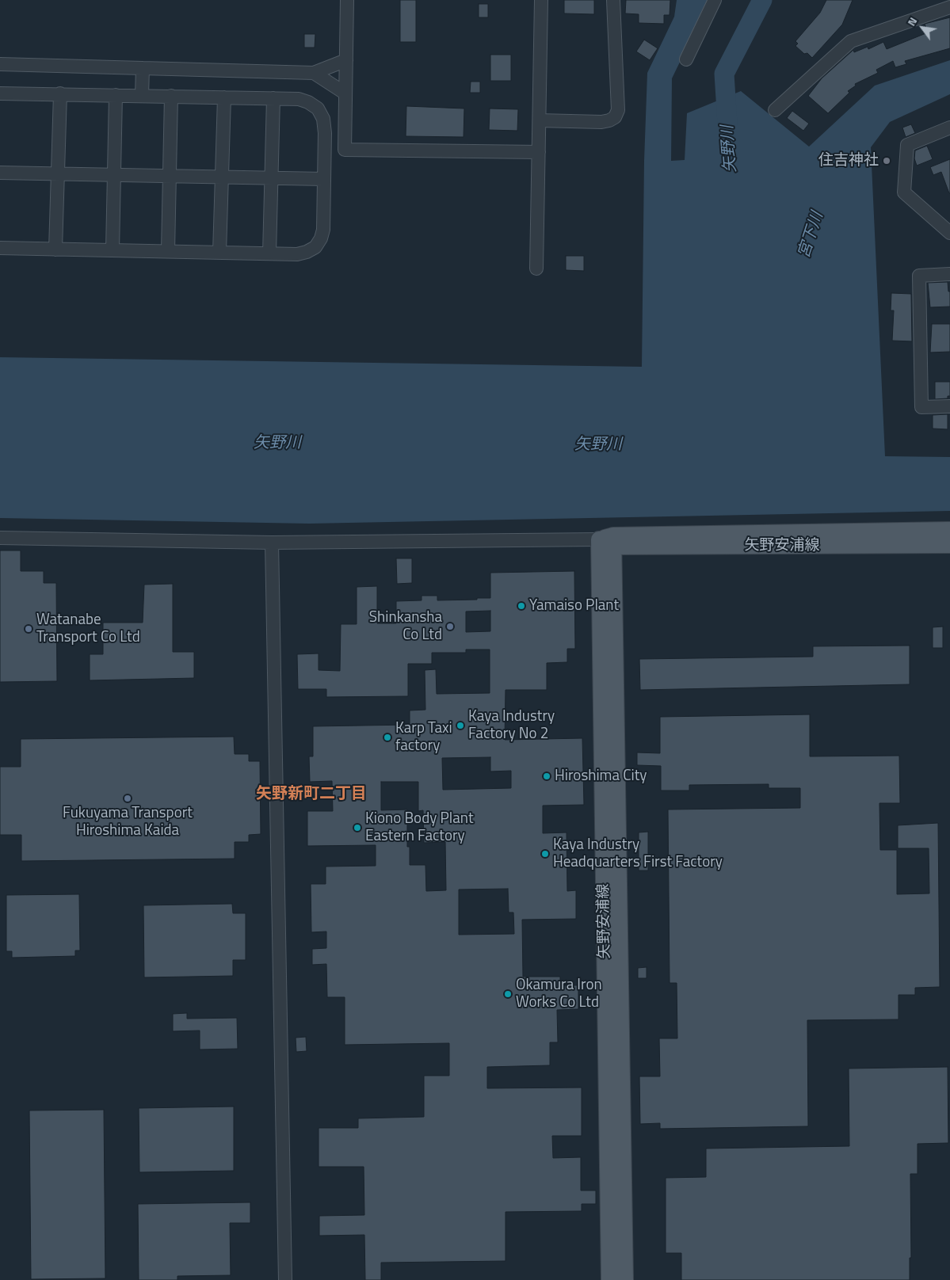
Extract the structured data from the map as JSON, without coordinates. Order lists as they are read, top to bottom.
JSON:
{
  "streets": {
    "main road": ["矢野安浦線"]
  },
  "districts": ["矢野新町二丁目"],
  "water": ["矢野川", "宮下川"],
  "places": [
    "住吉神社",
    "Yamaiso Plant",
    "Shinkansha Co Ltd",
    "Watanabe Transport Co Ltd",
    "Kaya Industry Factory No 2",
    "Karp Taxi factory",
    "Hiroshima City",
    "Fukuyama Transport Hiroshima Kaida",
    "Kiono Body Plant Eastern Factory",
    "Kaya Industry Headquarters First Factory",
    "Okamura Iron Works Co Ltd"
  ],
  "north": "top left"
}
